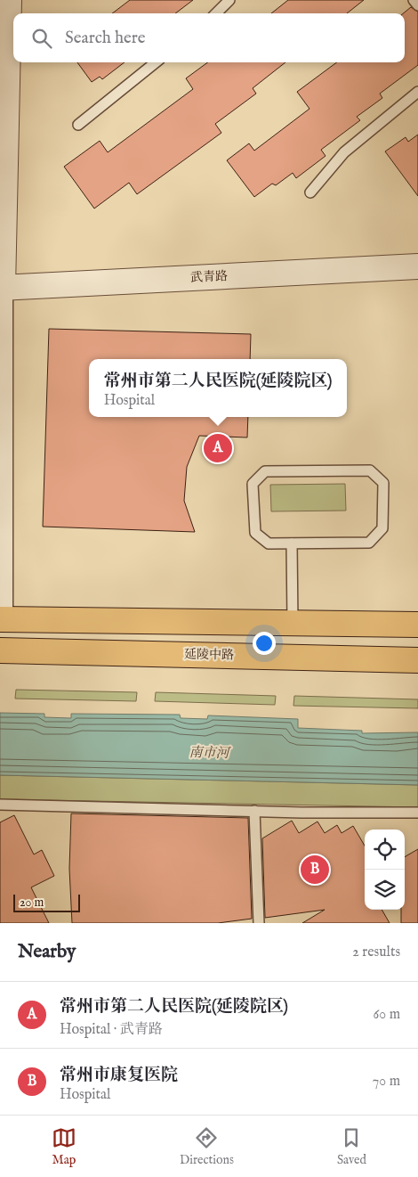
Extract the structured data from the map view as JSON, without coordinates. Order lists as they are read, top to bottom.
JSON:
{
  "streets": {
    "main road": ["延陵中路"],
    "street": ["武青路"]
  },
  "water": ["南市河"],
  "scale_bar": "20 m",
  "page": {
    "search": "Search here",
    "popup": ["常州市第二人民医院(延陵院区)", "Hospital"],
    "pins": ["A", "B"],
    "scale": "20 m",
    "heading": ["Nearby", "2 results"],
    "list": [
      {
        "mark": "A",
        "name": "常州市第二人民医院(延陵院区)",
        "note": "Hospital · 武青路",
        "value": "60 m"
      },
      {
        "mark": "B",
        "name": "常州市康复医院",
        "note": "Hospital",
        "value": "70 m"
      }
    ],
    "nav": ["Map", "Directions", "Saved"]
  }
}
